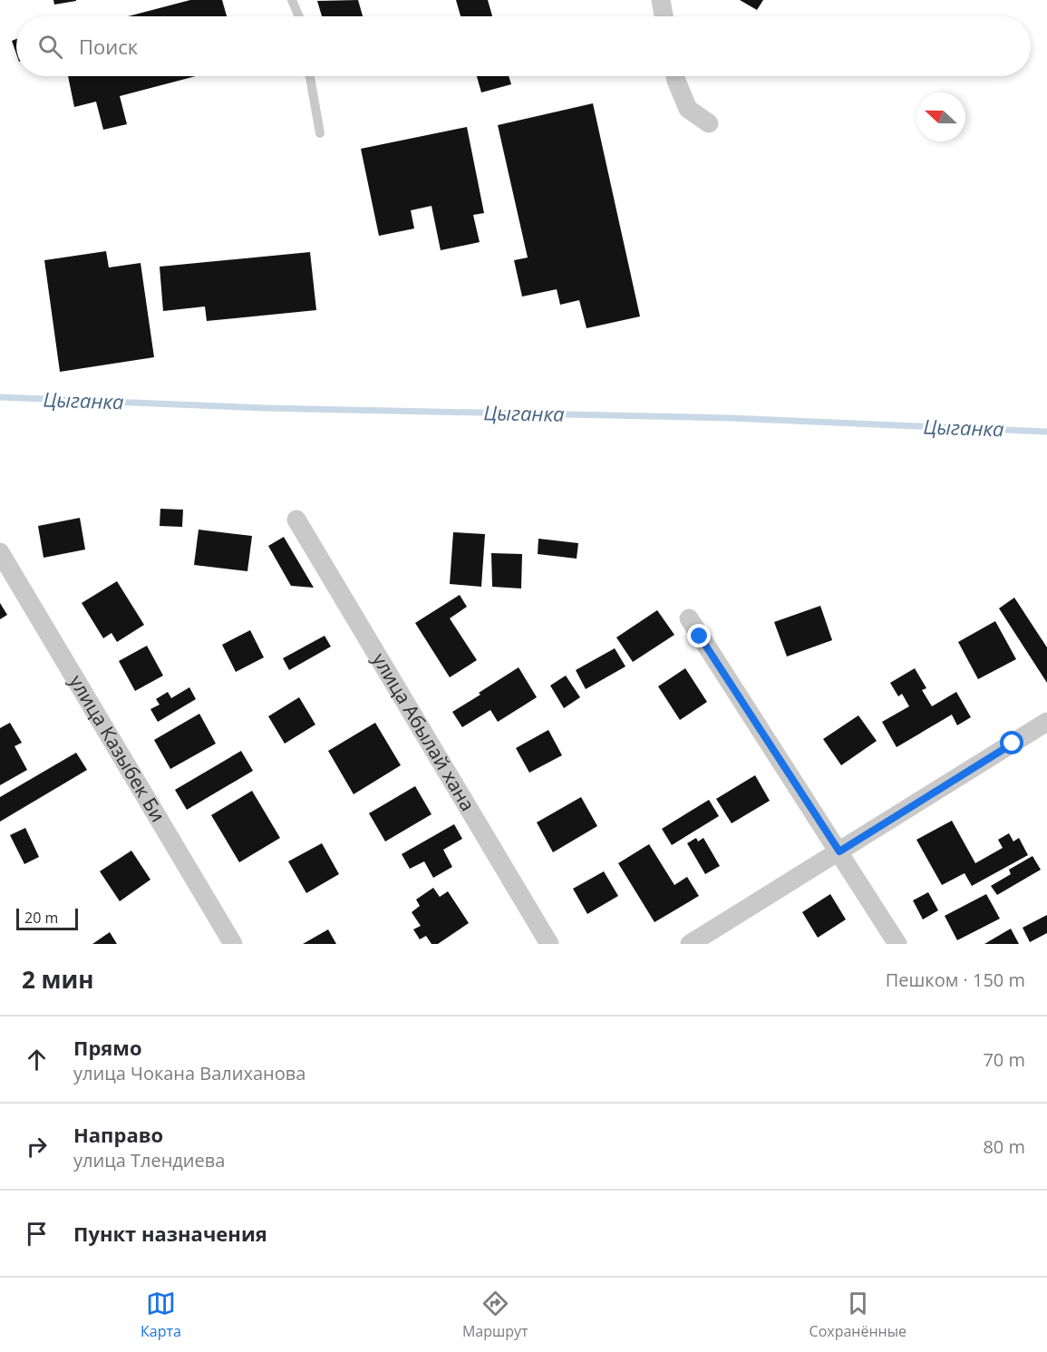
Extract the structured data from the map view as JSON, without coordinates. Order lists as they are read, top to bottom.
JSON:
{
  "streets": {
    "street": ["улица Абылай хана", "улица Казыбек Би"]
  },
  "water": ["Цыганка"],
  "scale_bar": "20 m",
  "north": "left",
  "page": {
    "search": "Поиск",
    "scale": "20 m",
    "heading": ["2 мин", "Пешком · 150 m"],
    "list": [
      ["Прямо", "улица Чокана Валиханова", "70 m"],
      ["Направо", "улица Тлендиева", "80 m"],
      "Пункт назначения"
    ],
    "nav": ["Карта", "Маршрут", "Сохранённые"]
  }
}
